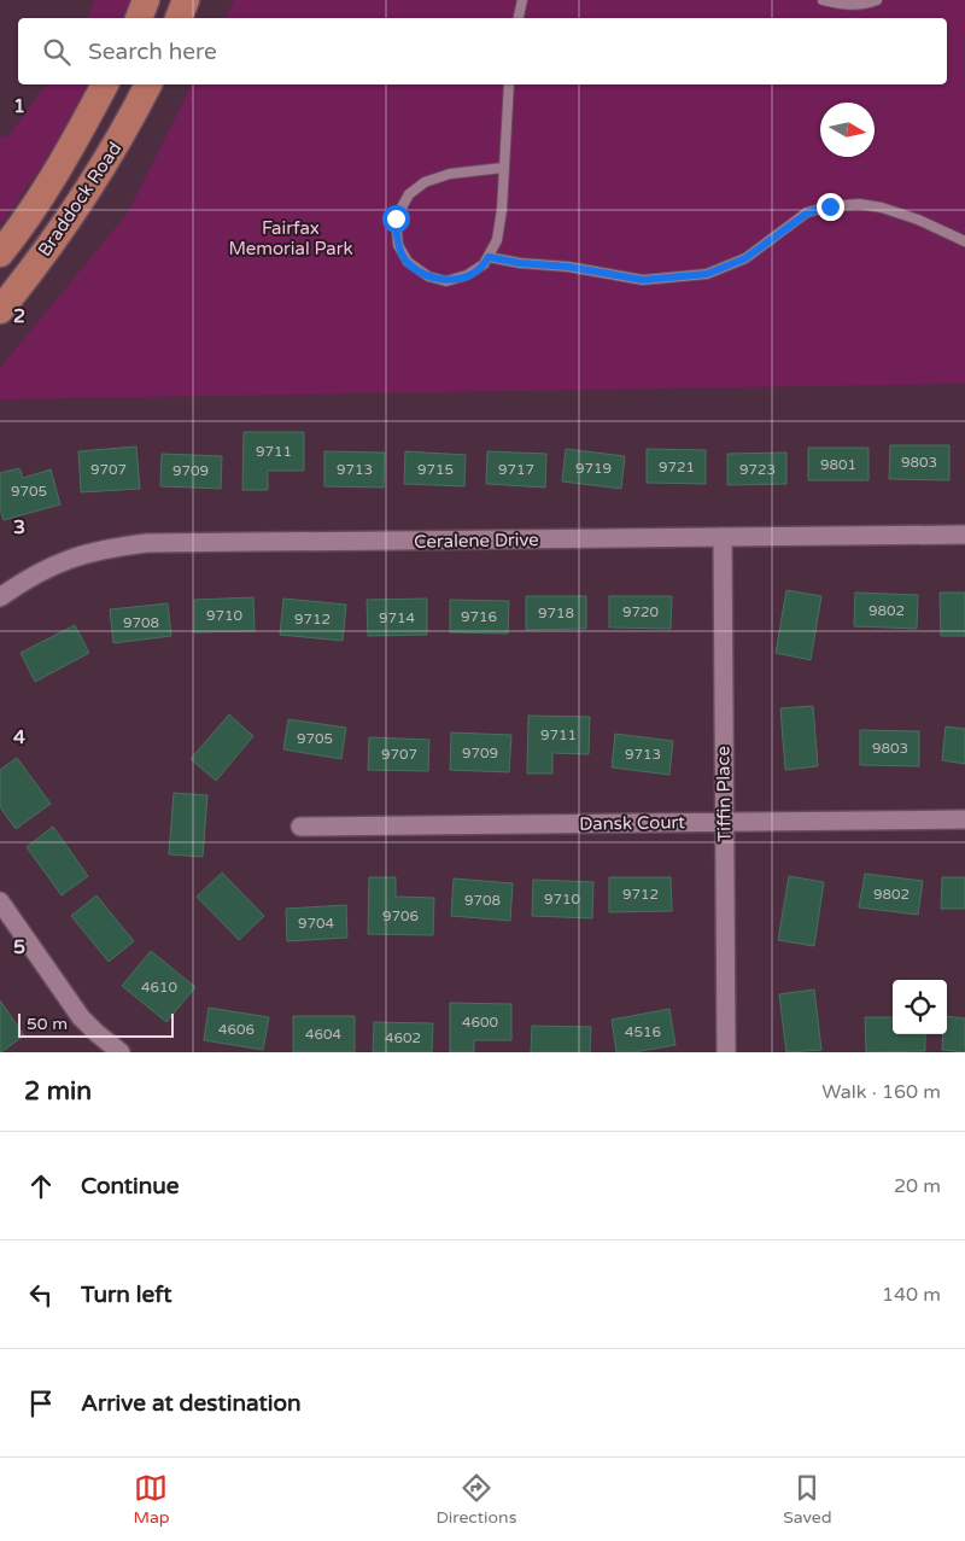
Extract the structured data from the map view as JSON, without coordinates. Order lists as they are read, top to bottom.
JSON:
{
  "streets": {
    "main road": ["Braddock Road"],
    "street": ["Ceralene Drive", "Tiffin Place", "Dansk Court"]
  },
  "crossings": [
    ["Ceralene Drive", "Tiffin Place"],
    ["Tiffin Place", "Dansk Court"]
  ],
  "parks": ["Fairfax Memorial Park"],
  "house_numbers": [
    "9711",
    "9803",
    "9801",
    "9721",
    "9719",
    "9707",
    "9713",
    "9715",
    "9717",
    "9723",
    "9709",
    "9705",
    "9802",
    "9720",
    "9718",
    "9710",
    "9716",
    "9714",
    "9712",
    "9708",
    "9711",
    "9705",
    "9803",
    "9709",
    "9707",
    "9713",
    "9712",
    "9802",
    "9710",
    "9708",
    "9706",
    "9704",
    "4610",
    "4600",
    "4606",
    "4516",
    "4604",
    "4602"
  ],
  "scale_bar": "50 m",
  "north": "right",
  "page": {
    "search": "Search here",
    "scale": "50 m",
    "heading": ["2 min", "Walk · 160 m"],
    "list": [
      ["Continue", "20 m"],
      ["Turn left", "140 m"],
      "Arrive at destination"
    ],
    "nav": ["Map", "Directions", "Saved"]
  },
  "grid": {
    "rows": [
      "1",
      "2",
      "3",
      "4",
      "5"
    ]
  }
}
